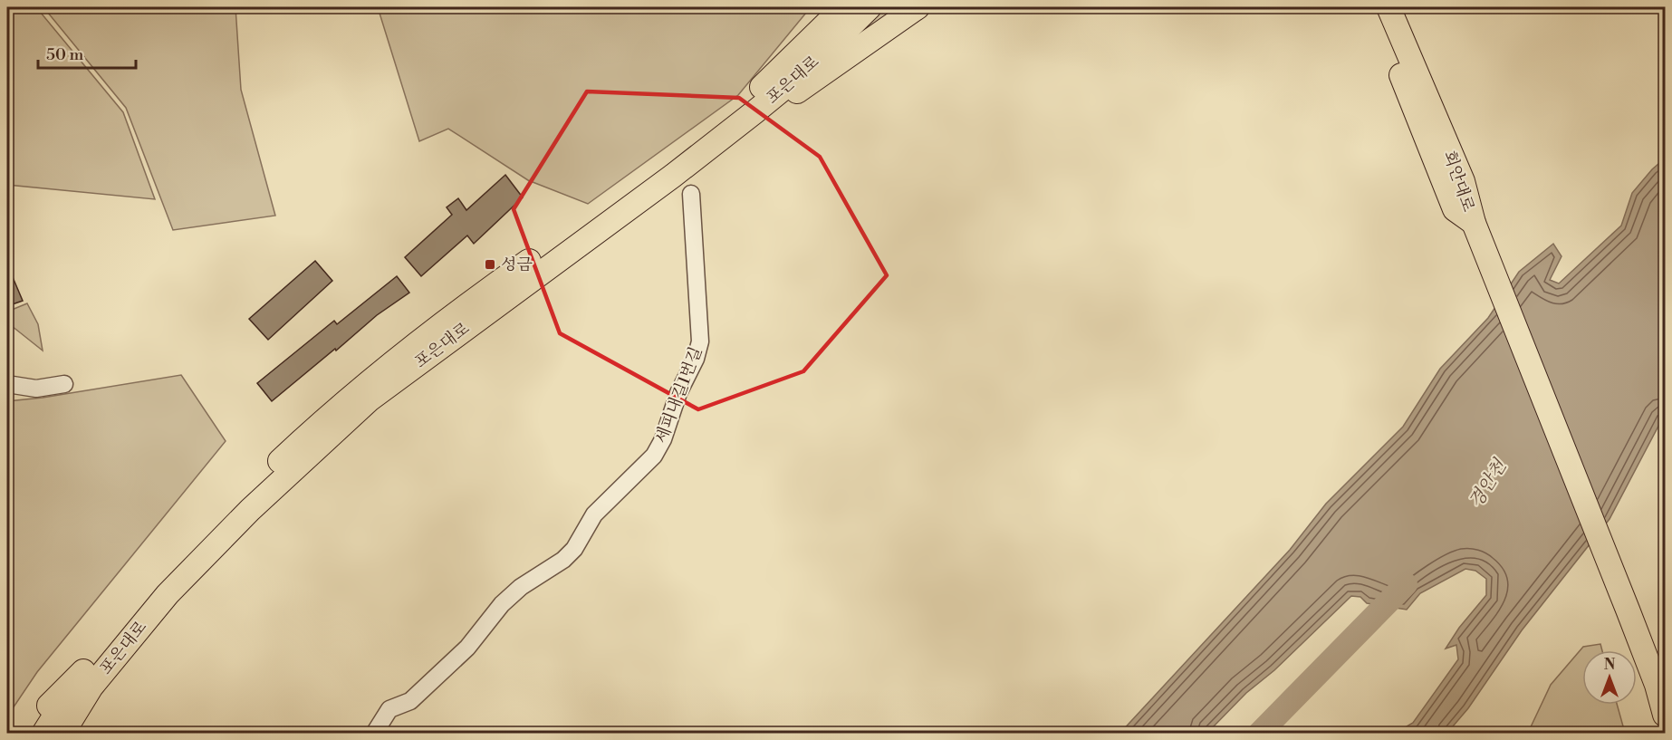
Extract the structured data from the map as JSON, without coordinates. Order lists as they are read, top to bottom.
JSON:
{
  "streets": {
    "highway": ["포은대로", "회안대로"],
    "street": ["세피내길1번길"]
  },
  "water": ["경안천"],
  "places": {
    "transit": ["성금"]
  },
  "scale_bar": "50 m",
  "north": "top"
}
